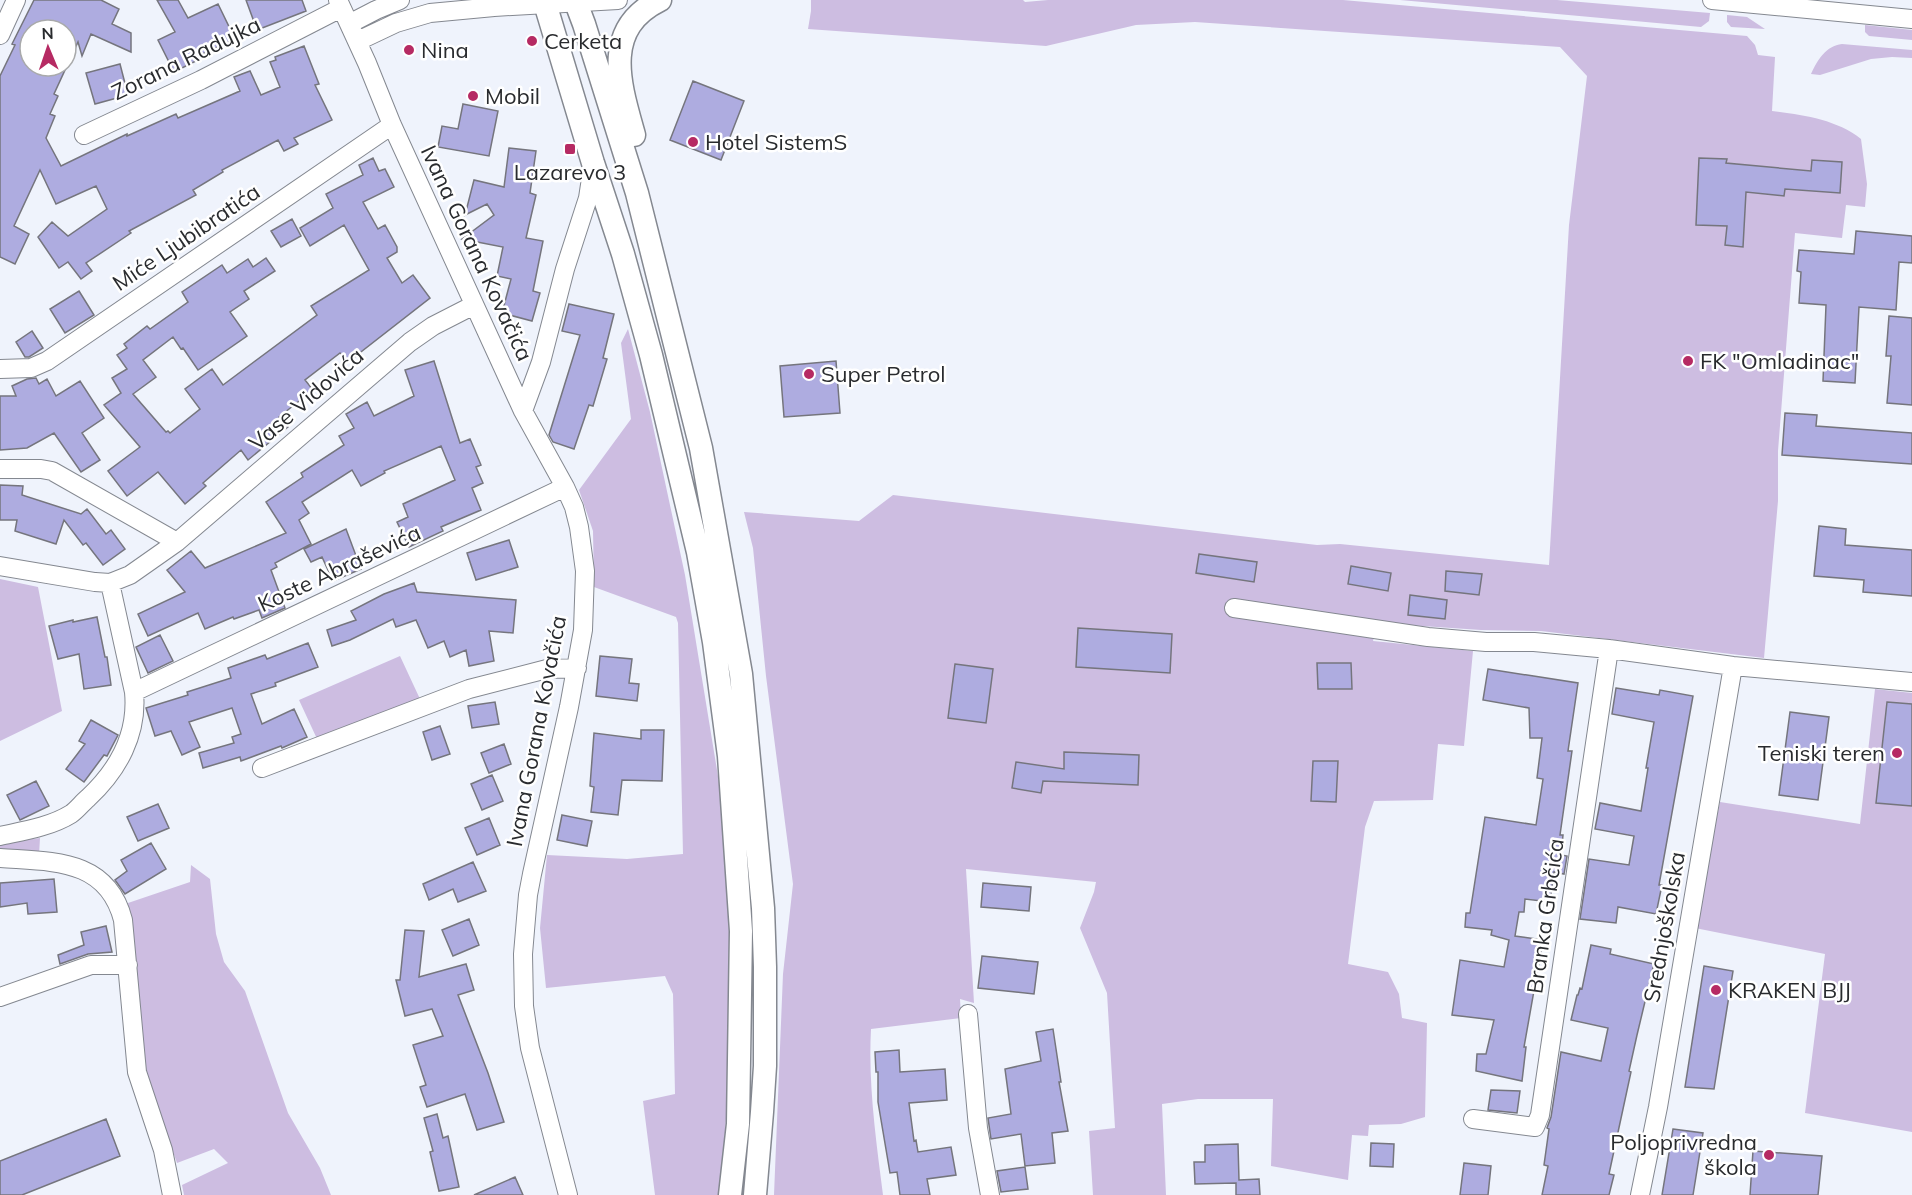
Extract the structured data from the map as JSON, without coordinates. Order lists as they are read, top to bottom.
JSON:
{
  "streets": {
    "street": [
      "Zorana Radujka",
      "Miće Ljubibratića",
      "Ivana Gorana Kovačića",
      "Vase Vidovića",
      "Koste Abraševića",
      "Branka Grbčića",
      "Srednjoškolska"
    ]
  },
  "crossings": [
    ["Zorana Radujka", "Ivana Gorana Kovačića"],
    ["Miće Ljubibratića", "Ivana Gorana Kovačića"],
    ["Ivana Gorana Kovačića", "Vase Vidovića"],
    ["Ivana Gorana Kovačića", "Koste Abraševića"]
  ],
  "places": {
    "other": [
      "Cerketa",
      "Nina",
      "Mobil",
      "Hotel SistemS",
      "FK \"Omladinac\"",
      "Super Petrol",
      "Teniski teren",
      "KRAKEN BJJ",
      "Poljoprivredna škola"
    ],
    "transit": ["Lazarevo 3"]
  },
  "north": "top"
}
